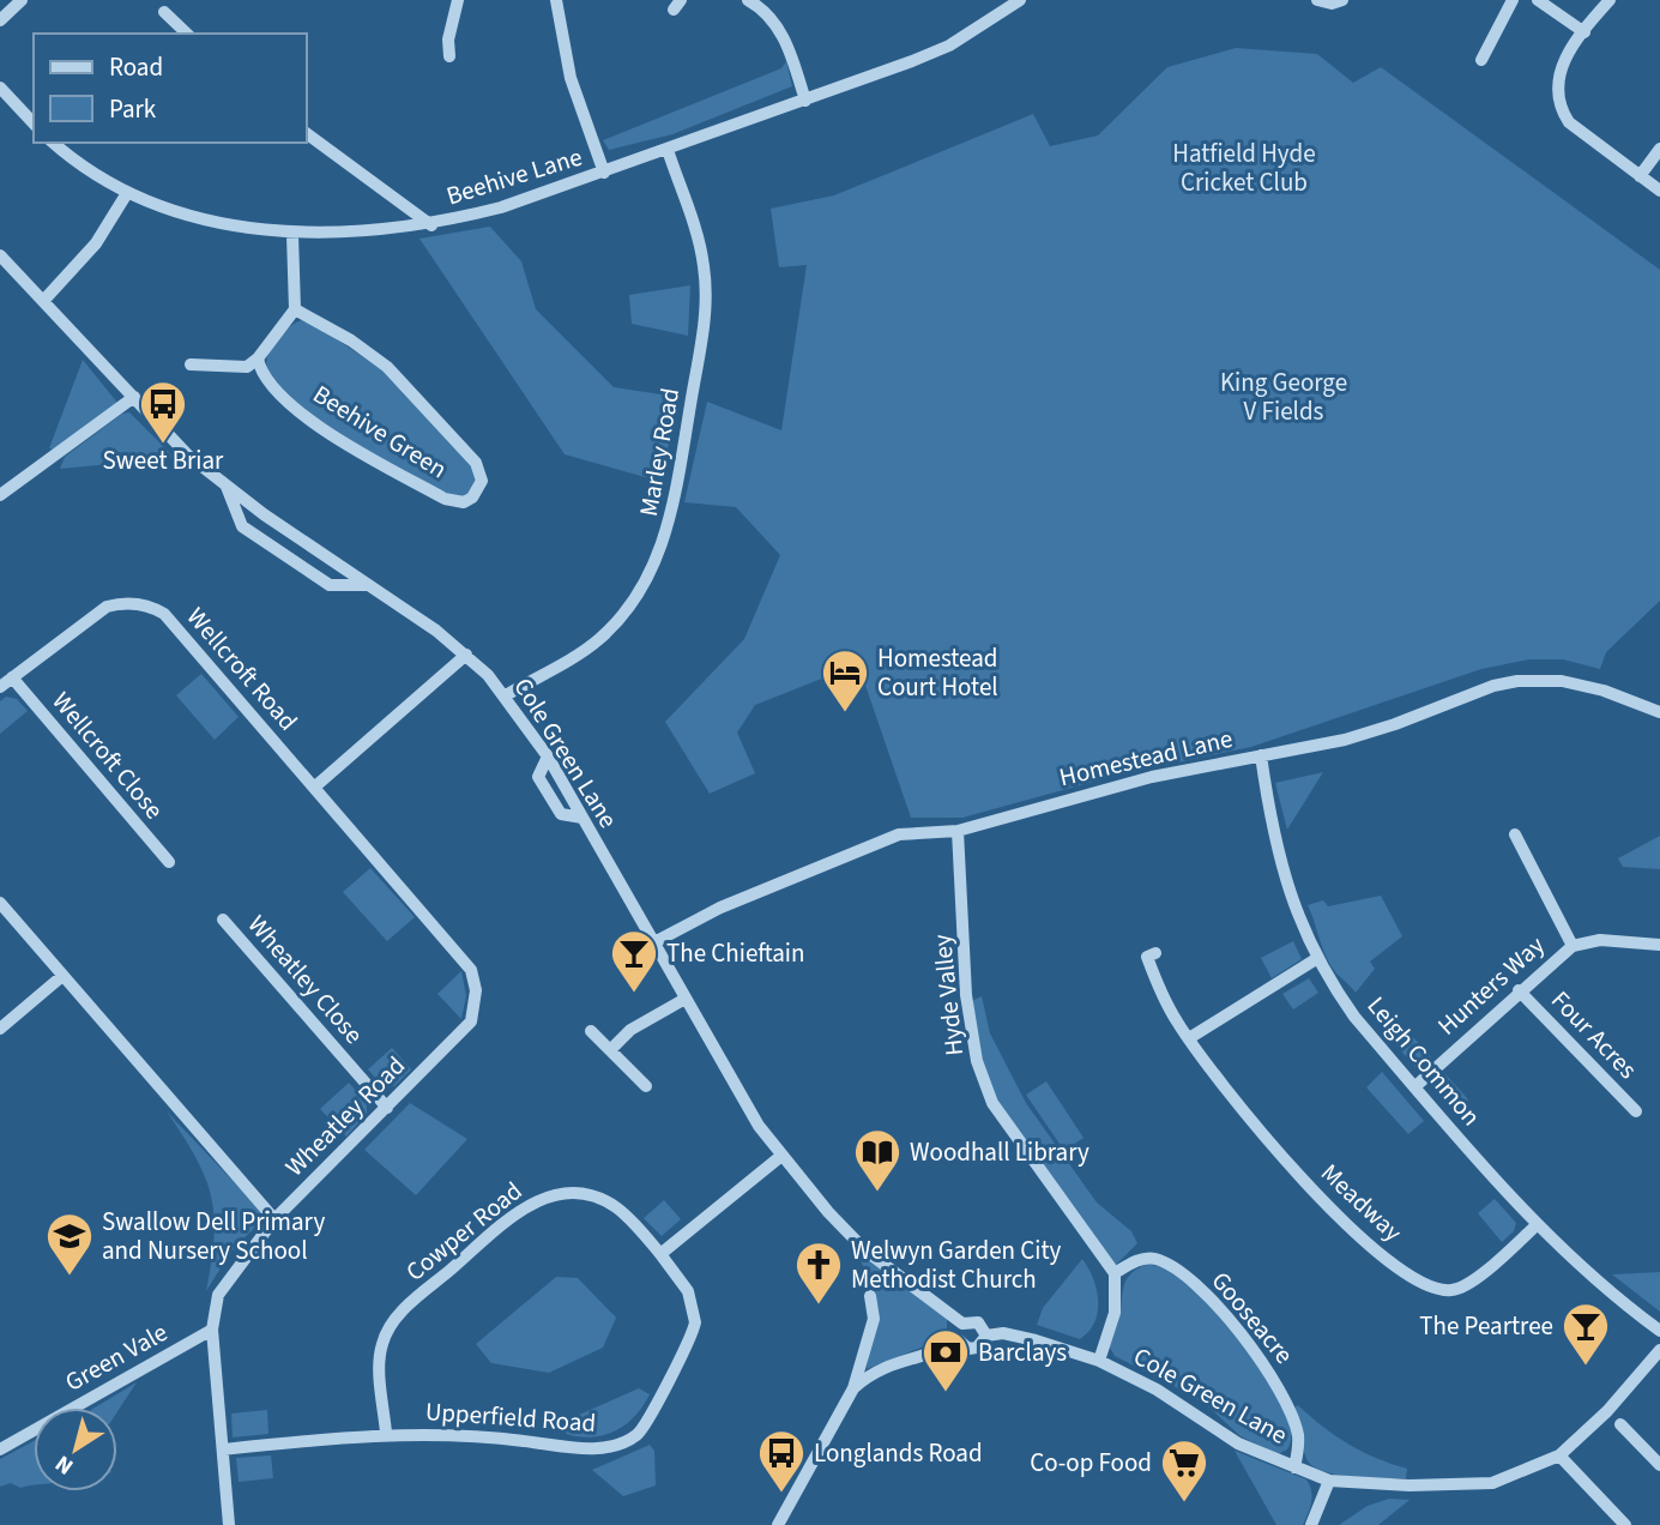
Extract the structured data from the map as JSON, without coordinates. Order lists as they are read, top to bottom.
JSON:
{
  "streets": {
    "street": [
      "Beehive Lane",
      "Beehive Green",
      "Marley Road",
      "Wellcroft Road",
      "Cole Green Lane",
      "Wellcroft Close",
      "Homestead Lane",
      "Wheatley Close",
      "Hunters Way",
      "Hyde Valley",
      "Four Acres",
      "Leigh Common",
      "Wheatley Road",
      "Meadway",
      "Cowper Road",
      "Gooseacre",
      "Green Vale",
      "Upperfield Road"
    ]
  },
  "crossings": [
    ["Beehive Lane", "Marley Road"],
    ["Marley Road", "Cole Green Lane"],
    ["Wellcroft Road", "Wellcroft Close"],
    ["Wellcroft Road", "Wheatley Road"],
    ["Cole Green Lane", "Homestead Lane"],
    ["Cole Green Lane", "Gooseacre"],
    ["Homestead Lane", "Hyde Valley"],
    ["Homestead Lane", "Leigh Common"],
    ["Wheatley Close", "Wheatley Road"],
    ["Hunters Way", "Four Acres"],
    ["Hunters Way", "Leigh Common"],
    ["Hyde Valley", "Gooseacre"],
    ["Leigh Common", "Meadway"],
    ["Wheatley Road", "Green Vale"],
    ["Wheatley Road", "Upperfield Road"],
    ["Cowper Road", "Upperfield Road"]
  ],
  "parks": ["Hatfield Hyde Cricket Club", "King George V Fields"],
  "places": {
    "bus stop": ["Sweet Briar", "Longlands Road"],
    "hotel": ["Homestead Court Hotel"],
    "bar": ["The Chieftain", "The Peartree"],
    "library": ["Woodhall Library"],
    "school or university": ["Swallow Dell Primary and Nursery School"],
    "church": ["Welwyn Garden City Methodist Church"],
    "bank": ["Barclays"],
    "supermarket": ["Co-op Food"]
  },
  "legend": ["Road", "Park"],
  "north": "bottom left"
}
